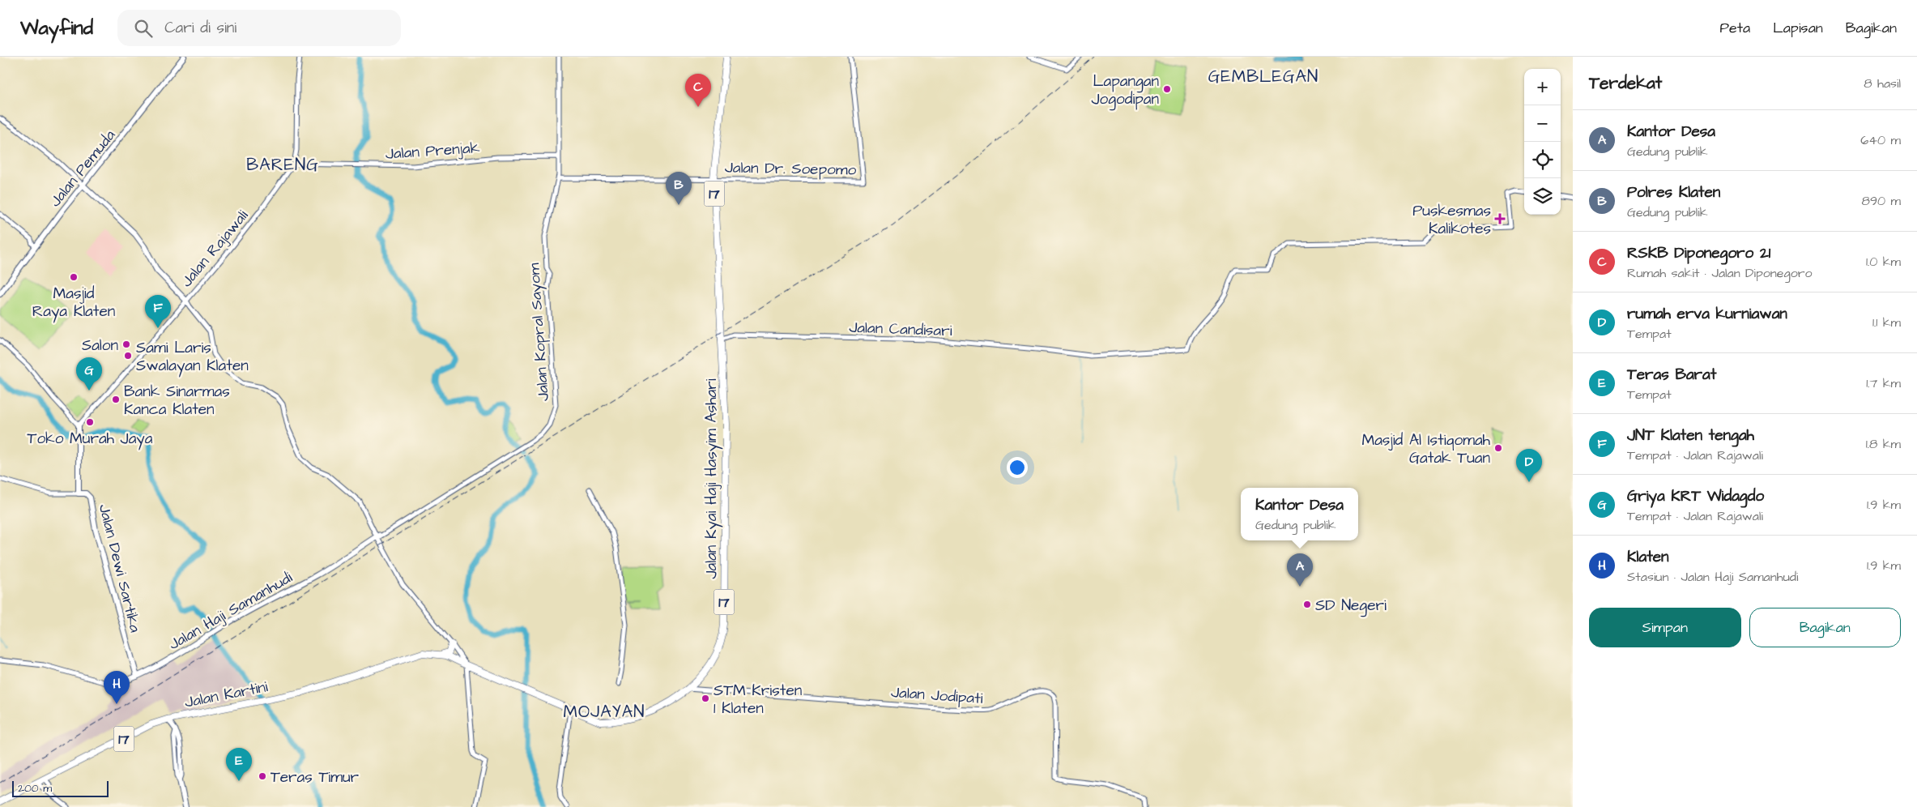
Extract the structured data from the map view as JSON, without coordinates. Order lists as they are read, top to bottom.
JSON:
{
  "streets": {
    "highway": ["17", "Jalan Kyai Haji Hasyim Ashari", "Jalan Kartini"],
    "main road": ["Jalan Pemuda", "Jalan Dewi Sartika", "Jalan Haji Samanhudi"],
    "street": [
      "Jalan Prenjak",
      "Jalan Dr. Soepomo",
      "Jalan Rajawali",
      "Jalan Candisari",
      "Jalan Kopral Sayom",
      "Jalan Jodipati"
    ]
  },
  "crossings": [
    ["Jalan Prenjak", "Jalan Rajawali"],
    ["Jalan Prenjak", "Jalan Kopral Sayom"],
    ["Jalan Dr. Soepomo", "17"],
    ["Jalan Dr. Soepomo", "Jalan Kyai Haji Hasyim Ashari"],
    ["17", "Jalan Kyai Haji Hasyim Ashari"],
    ["Jalan Rajawali", "Jalan Dewi Sartika"],
    ["Jalan Candisari", "Jalan Kyai Haji Hasyim Ashari"],
    ["Jalan Kopral Sayom", "Jalan Haji Samanhudi"],
    ["Jalan Kyai Haji Hasyim Ashari", "Jalan Kartini"],
    ["Jalan Kyai Haji Hasyim Ashari", "Jalan Jodipati"],
    ["Jalan Dewi Sartika", "Jalan Haji Samanhudi"]
  ],
  "districts": ["GEMBLEGAN", "BARENG", "MOJAYAN"],
  "places": {
    "other": [
      "Lapangan Jogodipan",
      "Masjid Raya Klaten",
      "Salon",
      "Sami Laris Swalayan Klaten",
      "Bank Sinarmas Kanca Klaten",
      "Toko Murah Jaya",
      "Masjid Al Istiqomah Gatak Tuan",
      "SD Negeri",
      "STM Kristen 1 Klaten",
      "Teras Timur"
    ],
    "health": ["Puskesmas Kalikotes"]
  },
  "scale_bar": "200 m",
  "page": {
    "header": "Wayfind",
    "search": "Cari di sini",
    "nav": ["Peta", "Lapisan", "Bagikan"],
    "heading": ["Terdekat", "8 hasil"],
    "map_buttons": ["+", "−"],
    "pins": [
      "C",
      "B",
      "F",
      "G",
      "D",
      "A",
      "H",
      "E"
    ],
    "list": [
      {
        "mark": "A",
        "name": "Kantor Desa",
        "note": "Gedung publik",
        "value": "640 m"
      },
      {
        "mark": "B",
        "name": "Polres Klaten",
        "note": "Gedung publik",
        "value": "890 m"
      },
      {
        "mark": "C",
        "name": "RSKB Diponegoro 21",
        "note": "Rumah sakit · Jalan Diponegoro",
        "value": "1.0 km"
      },
      {
        "mark": "D",
        "name": "rumah erva kurniawan",
        "note": "Tempat",
        "value": "1.1 km"
      },
      {
        "mark": "E",
        "name": "Teras Barat",
        "note": "Tempat",
        "value": "1.7 km"
      },
      {
        "mark": "F",
        "name": "JNT Klaten tengah",
        "note": "Tempat · Jalan Rajawali",
        "value": "1.8 km"
      },
      {
        "mark": "G",
        "name": "Griya KRT Widagdo",
        "note": "Tempat · Jalan Rajawali",
        "value": "1.9 km"
      },
      {
        "mark": "H",
        "name": "Klaten",
        "note": "Stasiun · Jalan Haji Samanhudi",
        "value": "1.9 km"
      }
    ],
    "popup": ["Kantor Desa", "Gedung publik"],
    "buttons": ["Simpan", "Bagikan"],
    "scale": "200 m"
  }
}
